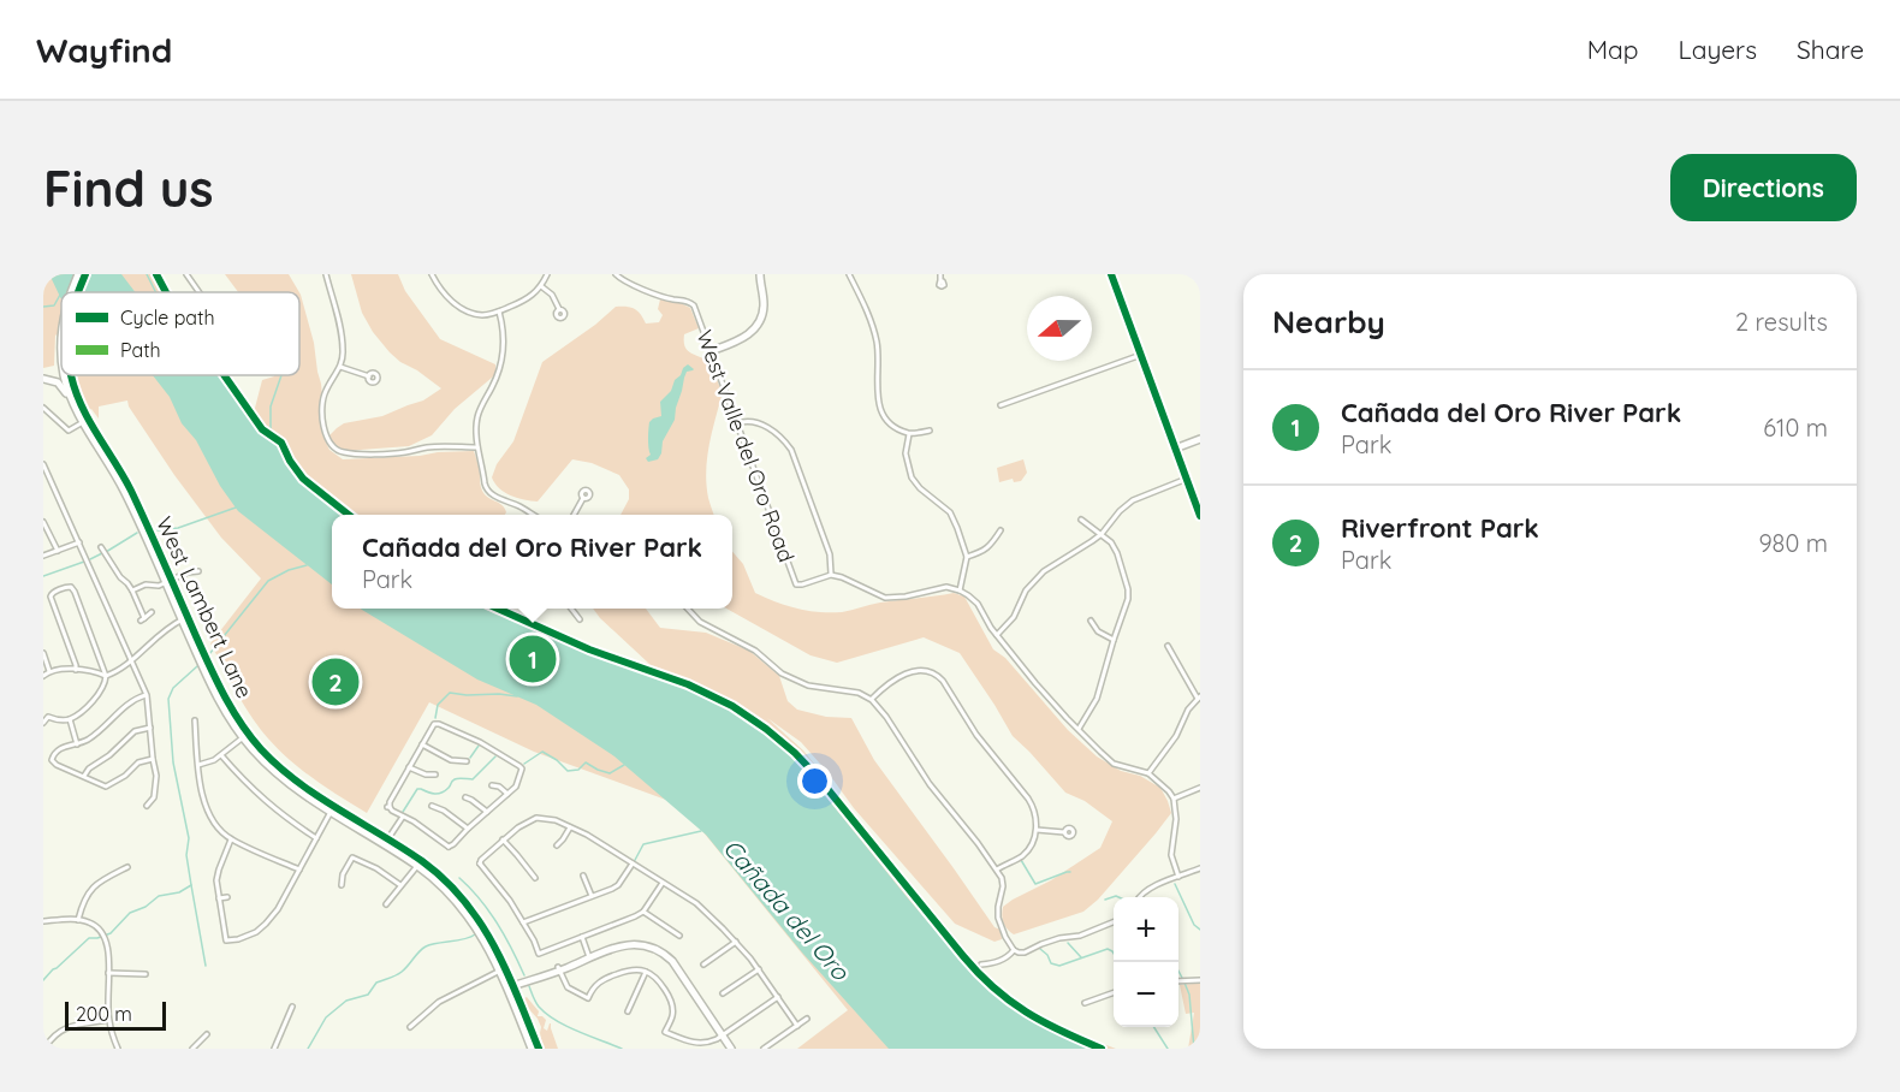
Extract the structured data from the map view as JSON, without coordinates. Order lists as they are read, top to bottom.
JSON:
{
  "streets": {
    "main road": ["West Lambert Lane"],
    "street": ["West Valle del Oro Road"]
  },
  "water": ["Cañada del Oro"],
  "legend": ["Cycle path", "Path"],
  "scale_bar": "200 m",
  "north": "left",
  "page": {
    "header": "Wayfind",
    "nav": ["Map", "Layers", "Share"],
    "buttons": "Directions",
    "title": "Find us",
    "heading": ["Nearby", "2 results"],
    "list": [
      {
        "mark": "1",
        "name": "Cañada del Oro River Park",
        "note": "Park",
        "value": "610 m"
      },
      {
        "mark": "2",
        "name": "Riverfront Park",
        "note": "Park",
        "value": "980 m"
      }
    ],
    "popup": ["Cañada del Oro River Park", "Park"],
    "pins": ["1", "2"],
    "map_buttons": ["+", "−"],
    "scale": "200 m"
  }
}
